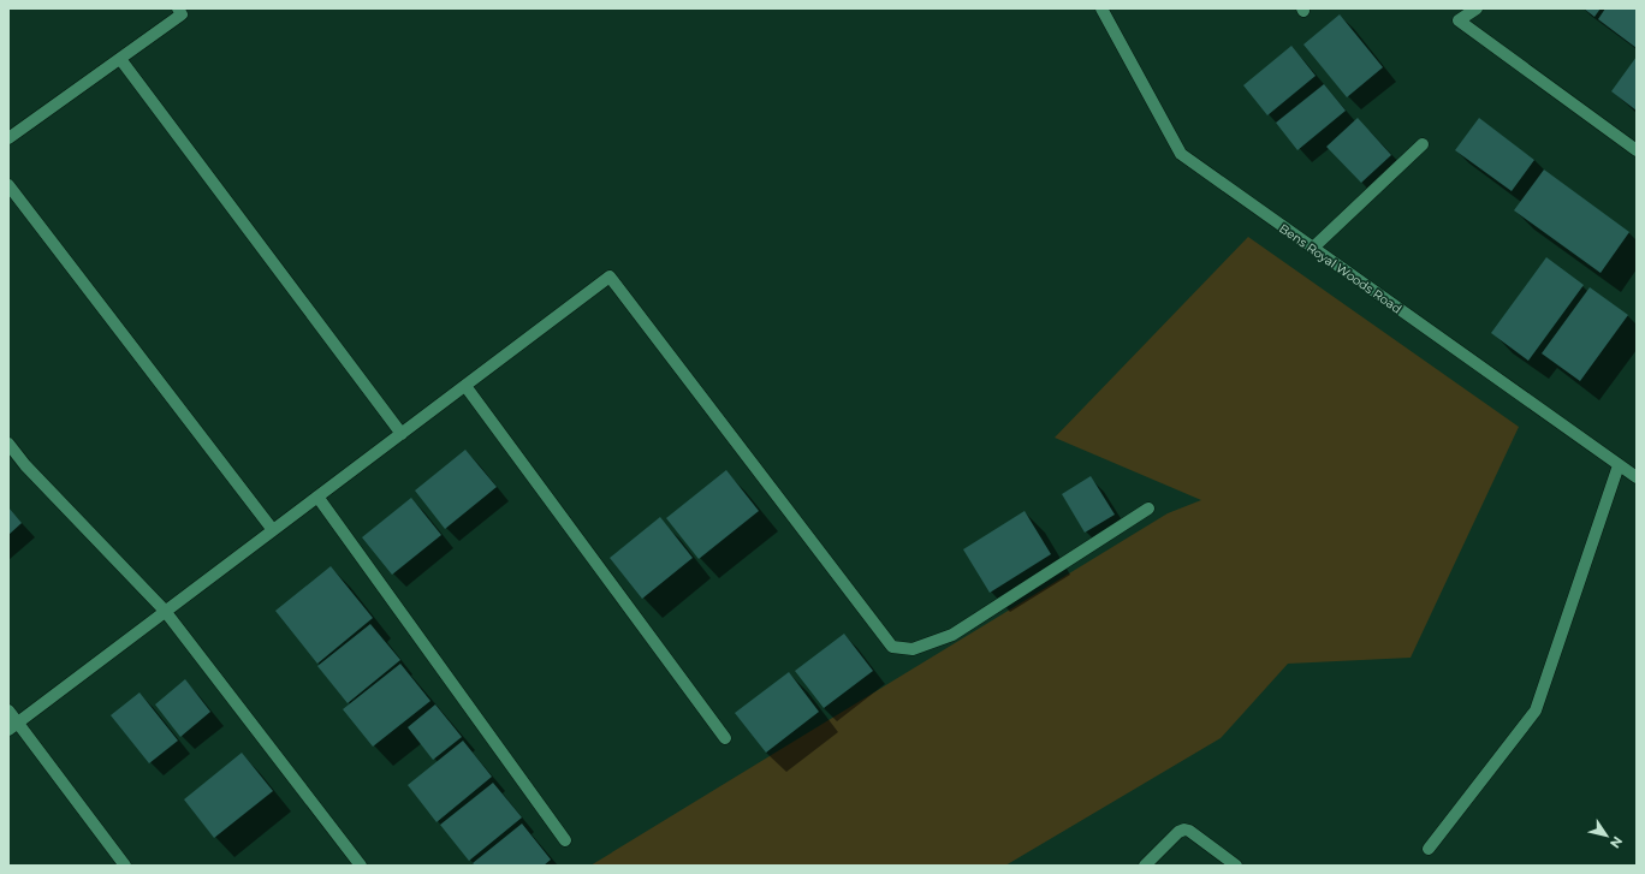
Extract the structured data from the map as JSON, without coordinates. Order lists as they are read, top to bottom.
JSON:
{
  "streets": {
    "street": ["Bens Royal Woods Road"]
  },
  "north": "bottom right"
}
